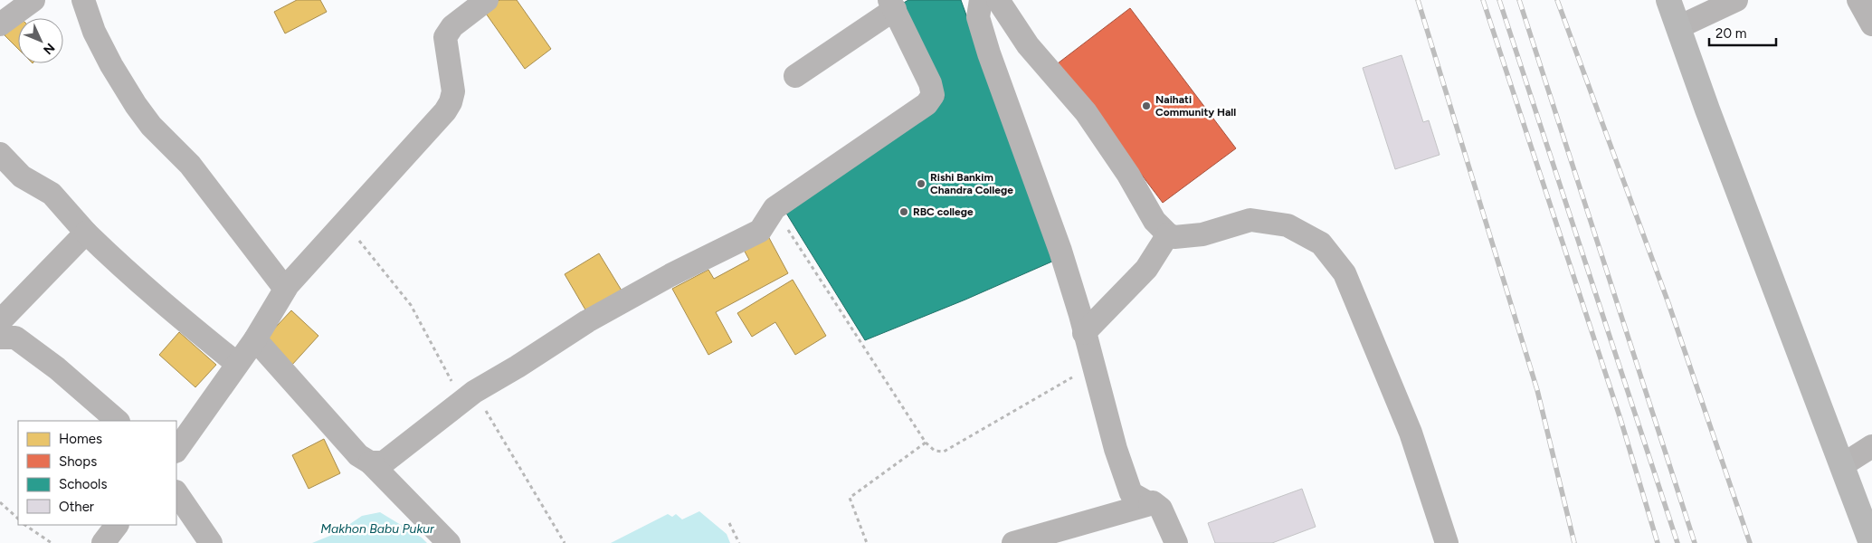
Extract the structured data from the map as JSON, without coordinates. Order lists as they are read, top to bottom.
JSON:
{
  "water": ["Makhon Babu Pukur"],
  "places": ["Naihati Community Hall", "Rishi Bankim Chandra College", "RBC college"],
  "legend": [
    "Homes",
    "Shops",
    "Schools",
    "Other"
  ],
  "scale_bar": "20 m",
  "north": "bottom right"
}
